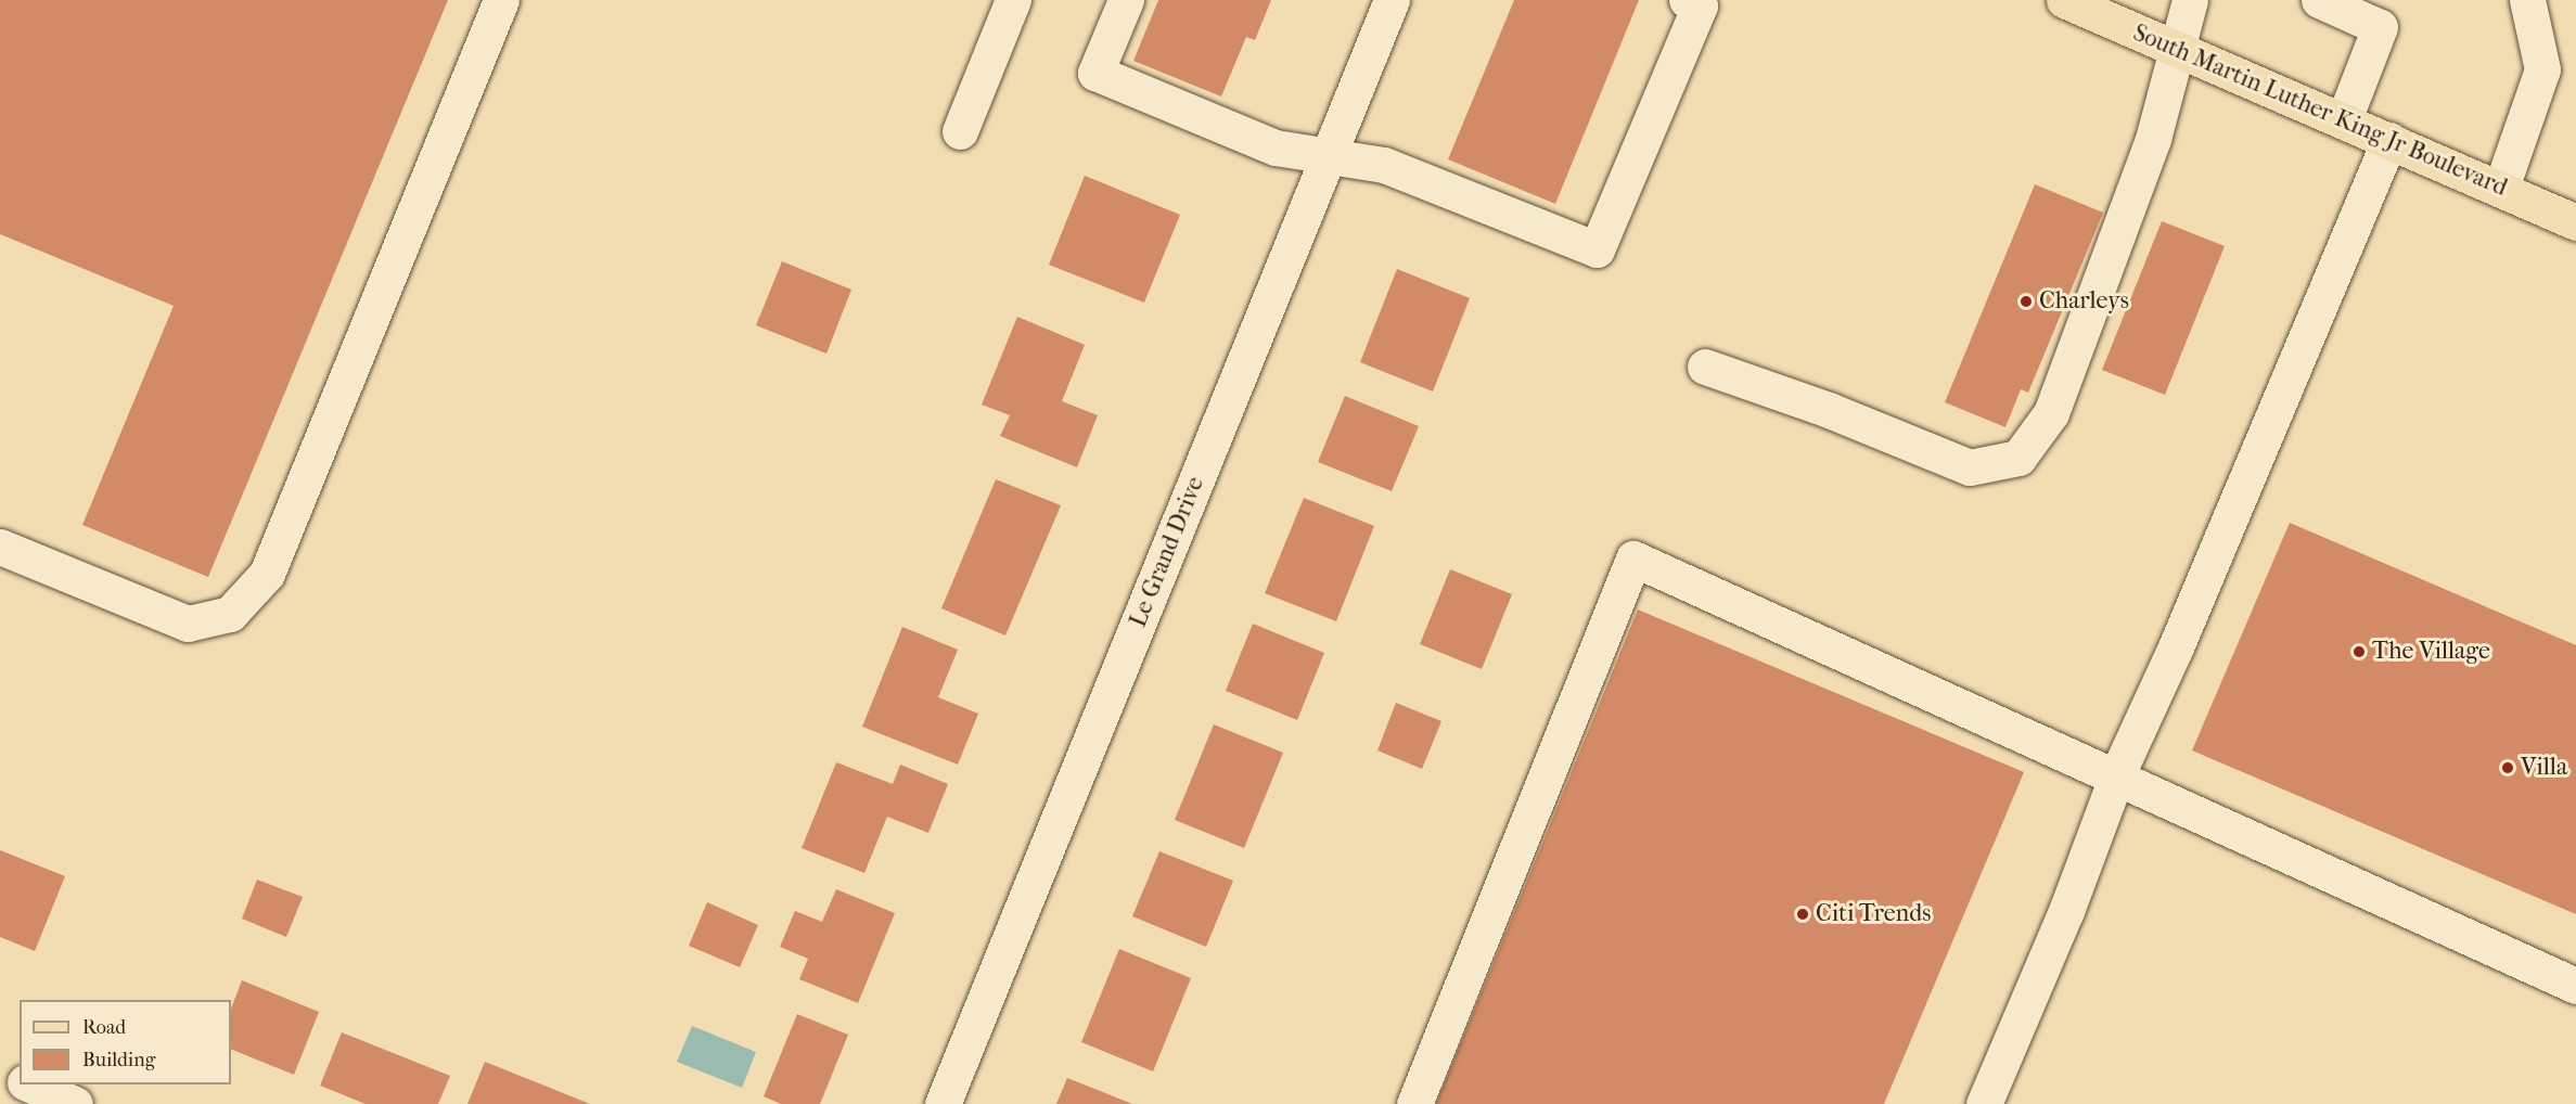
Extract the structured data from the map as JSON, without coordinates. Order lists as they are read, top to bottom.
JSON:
{
  "streets": {
    "main road": ["South Martin Luther King Jr Boulevard"],
    "street": ["Le Grand Drive"]
  },
  "places": [
    "Charleys",
    "The Village",
    "Villa",
    "Citi Trends"
  ],
  "legend": ["Road", "Building"]
}
